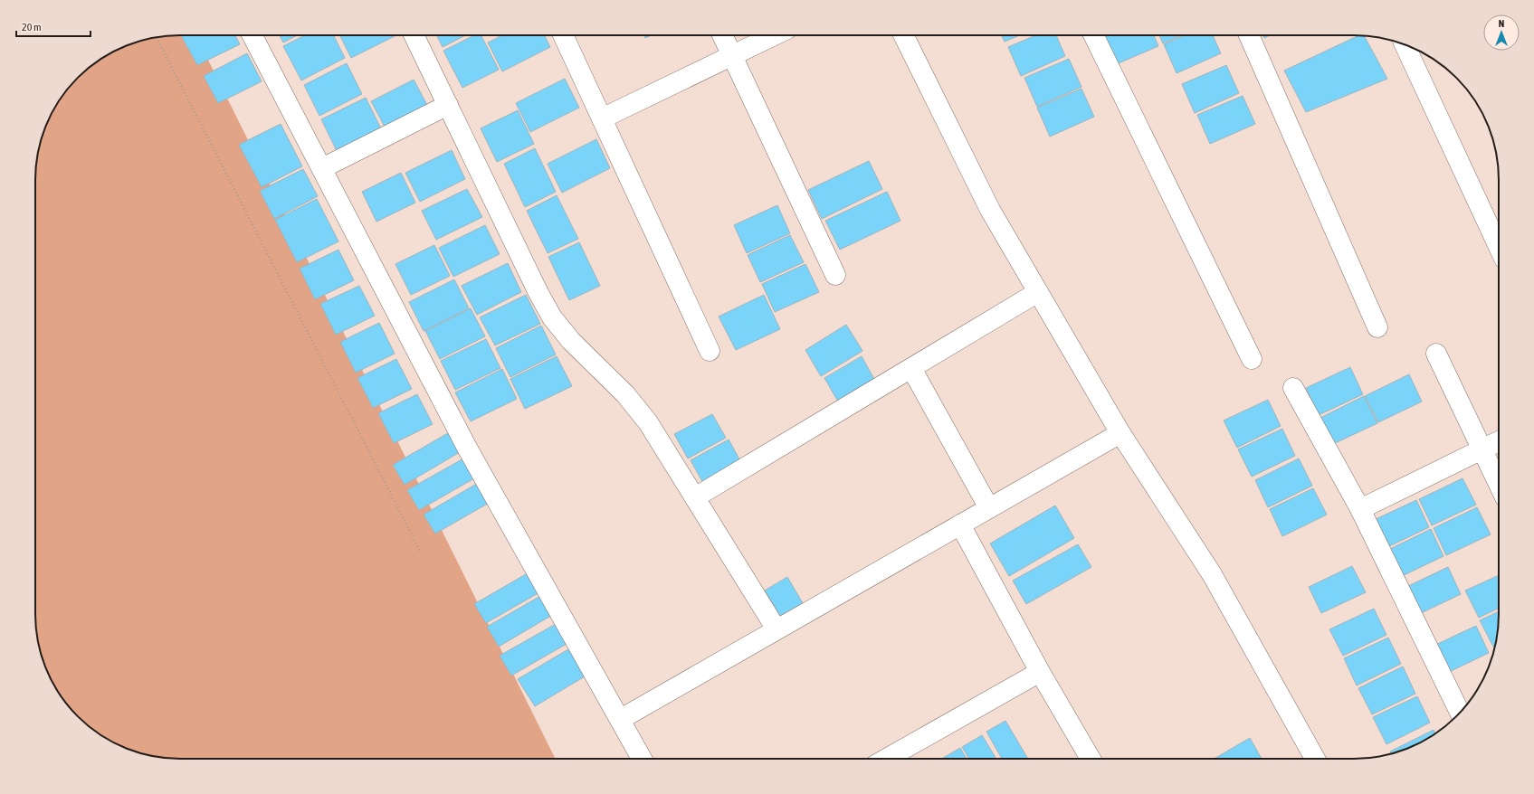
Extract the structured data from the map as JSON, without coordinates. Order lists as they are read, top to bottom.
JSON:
{
  "scale_bar": "20 m",
  "north": "top"
}
